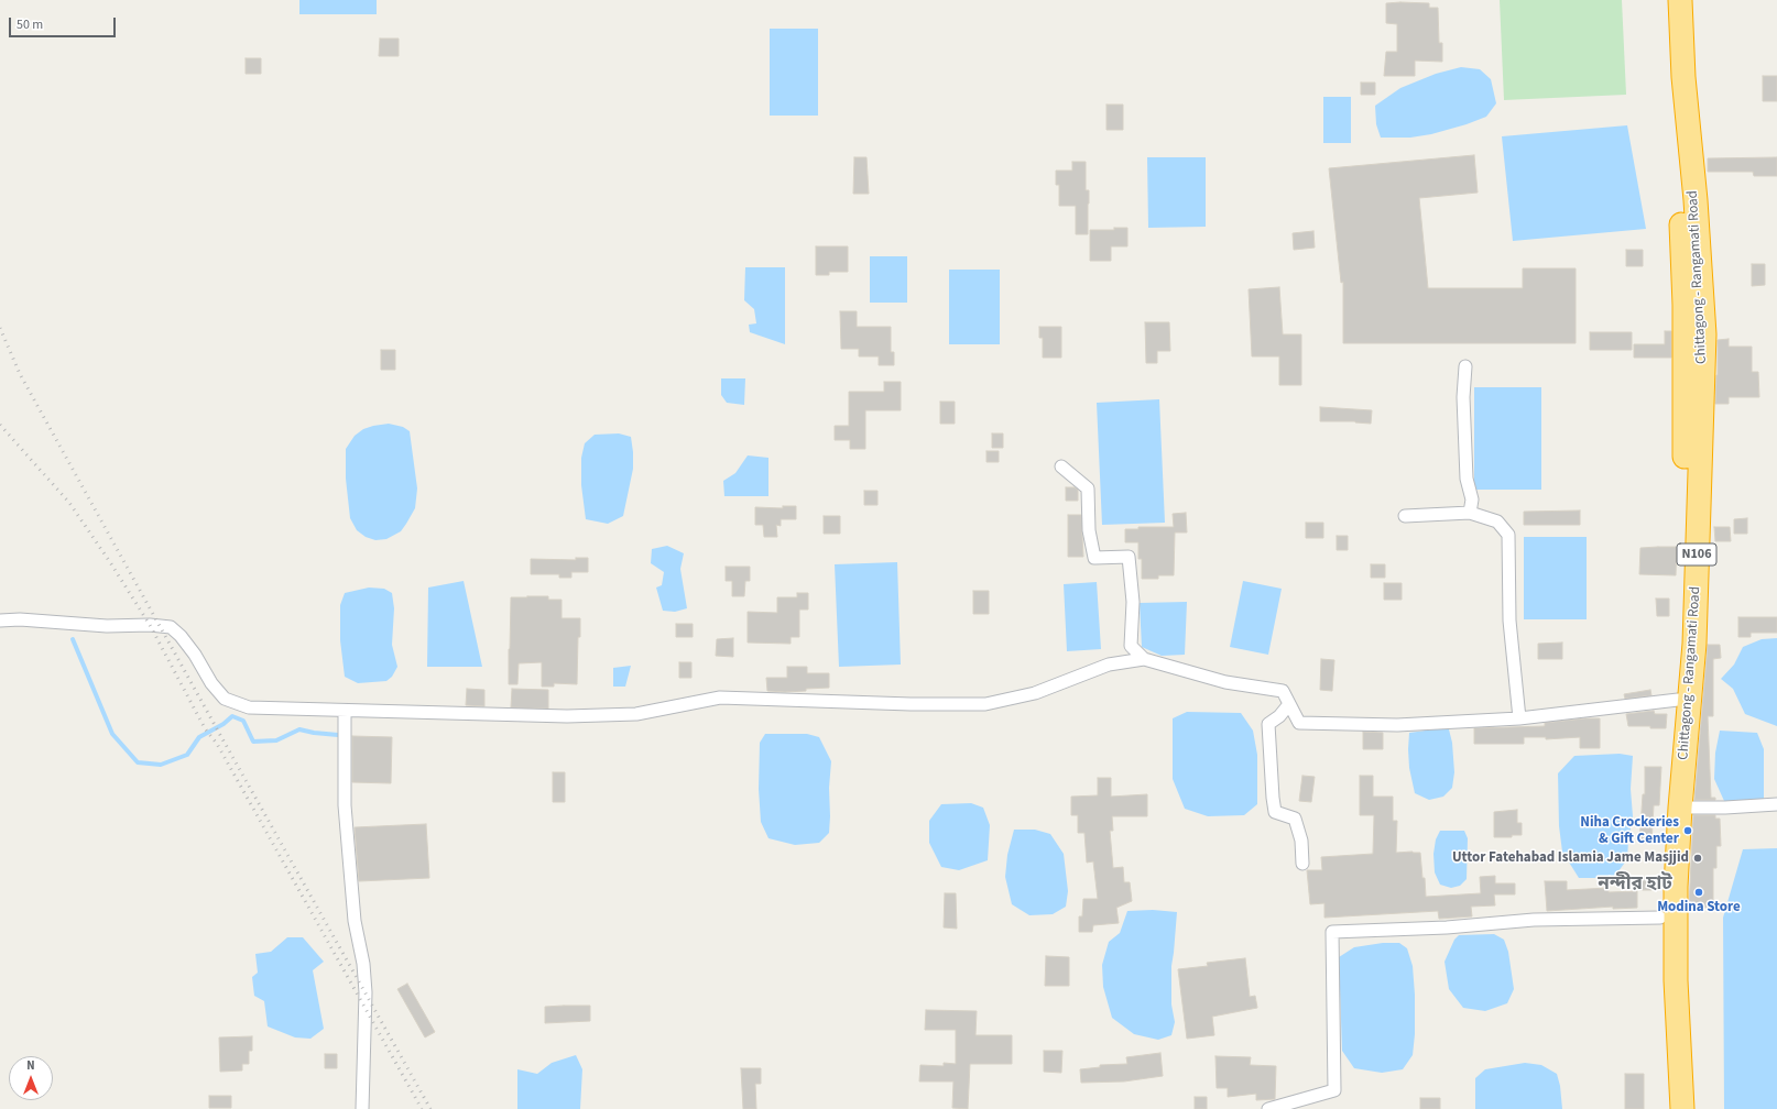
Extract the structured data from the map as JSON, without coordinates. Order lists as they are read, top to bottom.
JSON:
{
  "streets": {
    "highway": ["Chittagong - Rangamati Road", "N106"]
  },
  "districts": ["নন্দীর হাট"],
  "places": ["Niha Crockeries & Gift Center", "Uttor Fatehabad Islamia Jame Masjjid", "Modina Store"],
  "scale_bar": "50 m",
  "north": "top"
}
